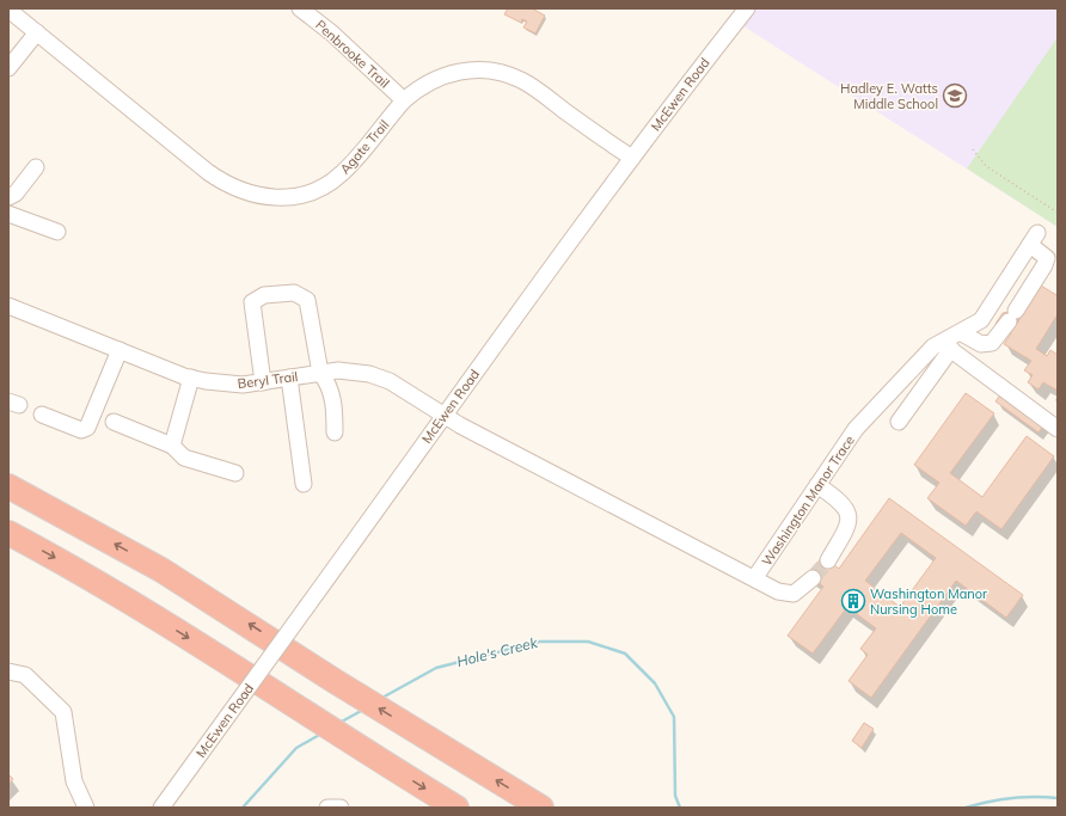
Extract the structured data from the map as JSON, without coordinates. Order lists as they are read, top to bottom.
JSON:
{
  "streets": {
    "street": [
      "Penbrooke Trail",
      "McEwen Road",
      "Agate Trail",
      "Beryl Trail",
      "Washington Manor Trace"
    ]
  },
  "crossings": [
    ["Penbrooke Trail", "Agate Trail"],
    ["McEwen Road", "Agate Trail"],
    ["McEwen Road", "Beryl Trail"],
    ["McEwen Road", "Washington Manor Trace"],
    ["Beryl Trail", "Washington Manor Trace"]
  ],
  "water": ["Hole's Creek"],
  "places": {
    "school or university": ["Hadley E. Watts Middle School"],
    "building": ["Washington Manor Nursing Home"]
  }
}
